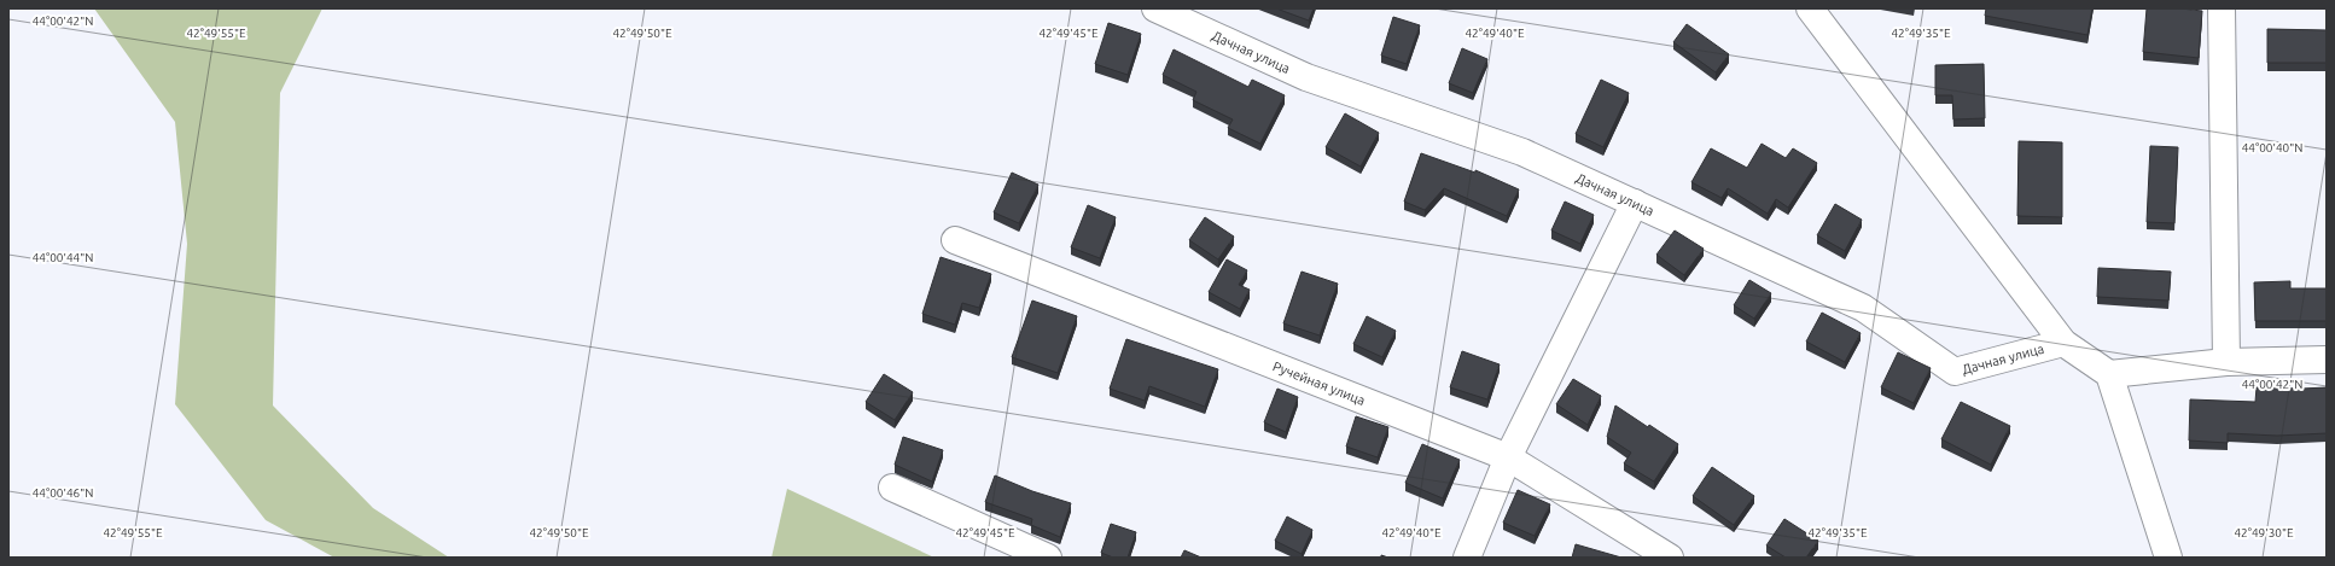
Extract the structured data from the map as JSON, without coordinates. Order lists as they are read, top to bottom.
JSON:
{
  "streets": {
    "street": ["Дачная улица", "Ручейная улица"]
  },
  "coordinates": [
    "44°00'42\"N",
    "42°49'55\"E",
    "42°49'50\"E",
    "42°49'45\"E",
    "42°49'40\"E",
    "42°49'35\"E",
    "44°00'40\"N",
    "44°00'44\"N",
    "44°00'46\"N",
    "42°49'30\"E"
  ]
}
